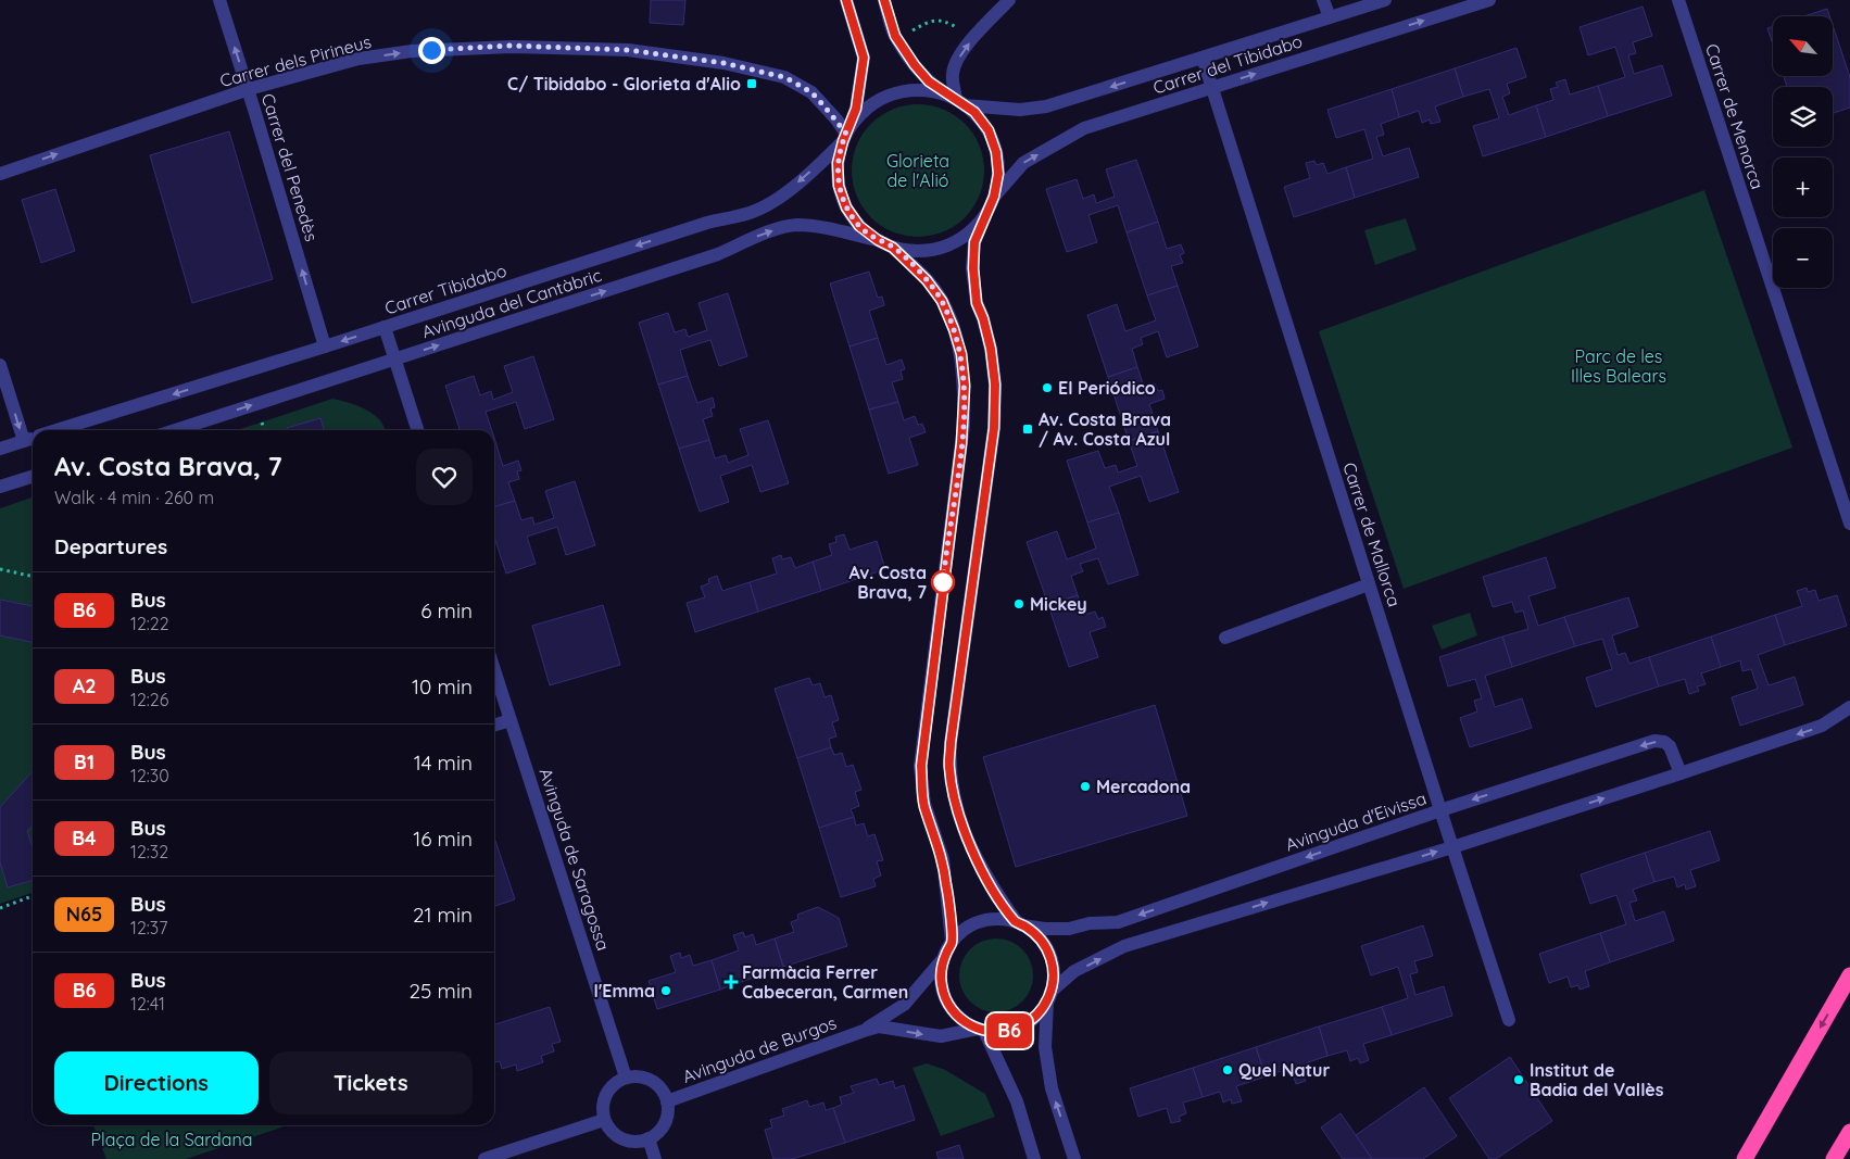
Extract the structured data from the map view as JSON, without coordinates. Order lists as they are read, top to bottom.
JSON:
{
  "streets": {
    "street": [
      "Carrer dels Pirineus",
      "Carrer del Tibidabo",
      "Carrer de Menorca",
      "Carrer del Penedès",
      "Carrer Tibidabo",
      "Avinguda del Cantàbric",
      "Carrer de Mallorca",
      "Avinguda d'Eivissa",
      "Avinguda de Saragossa",
      "Avinguda de Burgos"
    ]
  },
  "crossings": [
    ["Carrer dels Pirineus", "Carrer del Tibidabo"],
    ["Carrer dels Pirineus", "Carrer del Penedès"],
    ["Carrer dels Pirineus", "Carrer Tibidabo"],
    ["Carrer dels Pirineus", "Avinguda del Cantàbric"],
    ["Carrer del Tibidabo", "Carrer Tibidabo"],
    ["Carrer del Tibidabo", "Avinguda del Cantàbric"],
    ["Carrer del Tibidabo", "Carrer de Mallorca"],
    ["Carrer del Penedès", "Carrer Tibidabo"],
    ["Carrer Tibidabo", "Avinguda del Cantàbric"],
    ["Carrer de Mallorca", "Avinguda d'Eivissa"],
    ["Avinguda d'Eivissa", "Avinguda de Burgos"],
    ["Avinguda de Saragossa", "Avinguda de Burgos"]
  ],
  "one_way": [
    "Carrer dels Pirineus",
    "Carrer del Penedès",
    "Carrer Tibidabo",
    "Avinguda del Cantàbric"
  ],
  "parks": ["Glorieta de l'Alió", "Parc de les Illes Balears", "Plaça de la Sardana"],
  "places": {
    "transit": ["C/ Tibidabo - Glorieta d'Alio", "Av. Costa Brava / Av. Costa Azul"],
    "other": [
      "El Periódico",
      "Av. Costa Brava, 7",
      "Mickey",
      "Mercadona",
      "l'Emma",
      "Quel Natur",
      "Institut de Badia del Vallès"
    ],
    "health": ["Farmàcia Ferrer Cabeceran, Carmen"]
  },
  "lines": ["bus line B6"],
  "north": "top left",
  "page": {
    "on_map": "B6",
    "map_buttons": ["+", "−"],
    "heading": [
      ["Av. Costa Brava, 7", "Walk · 4 min · 260 m"],
      "Departures"
    ],
    "list": [
      {
        "mark": "B6",
        "name": "Bus",
        "note": "12:22",
        "value": "6 min"
      },
      {
        "mark": "A2",
        "name": "Bus",
        "note": "12:26",
        "value": "10 min"
      },
      {
        "mark": "B1",
        "name": "Bus",
        "note": "12:30",
        "value": "14 min"
      },
      {
        "mark": "B4",
        "name": "Bus",
        "note": "12:32",
        "value": "16 min"
      },
      {
        "mark": "N65",
        "name": "Bus",
        "note": "12:37",
        "value": "21 min"
      },
      {
        "mark": "B6",
        "name": "Bus",
        "note": "12:41",
        "value": "25 min"
      }
    ],
    "buttons": ["Directions", "Tickets"]
  }
}
